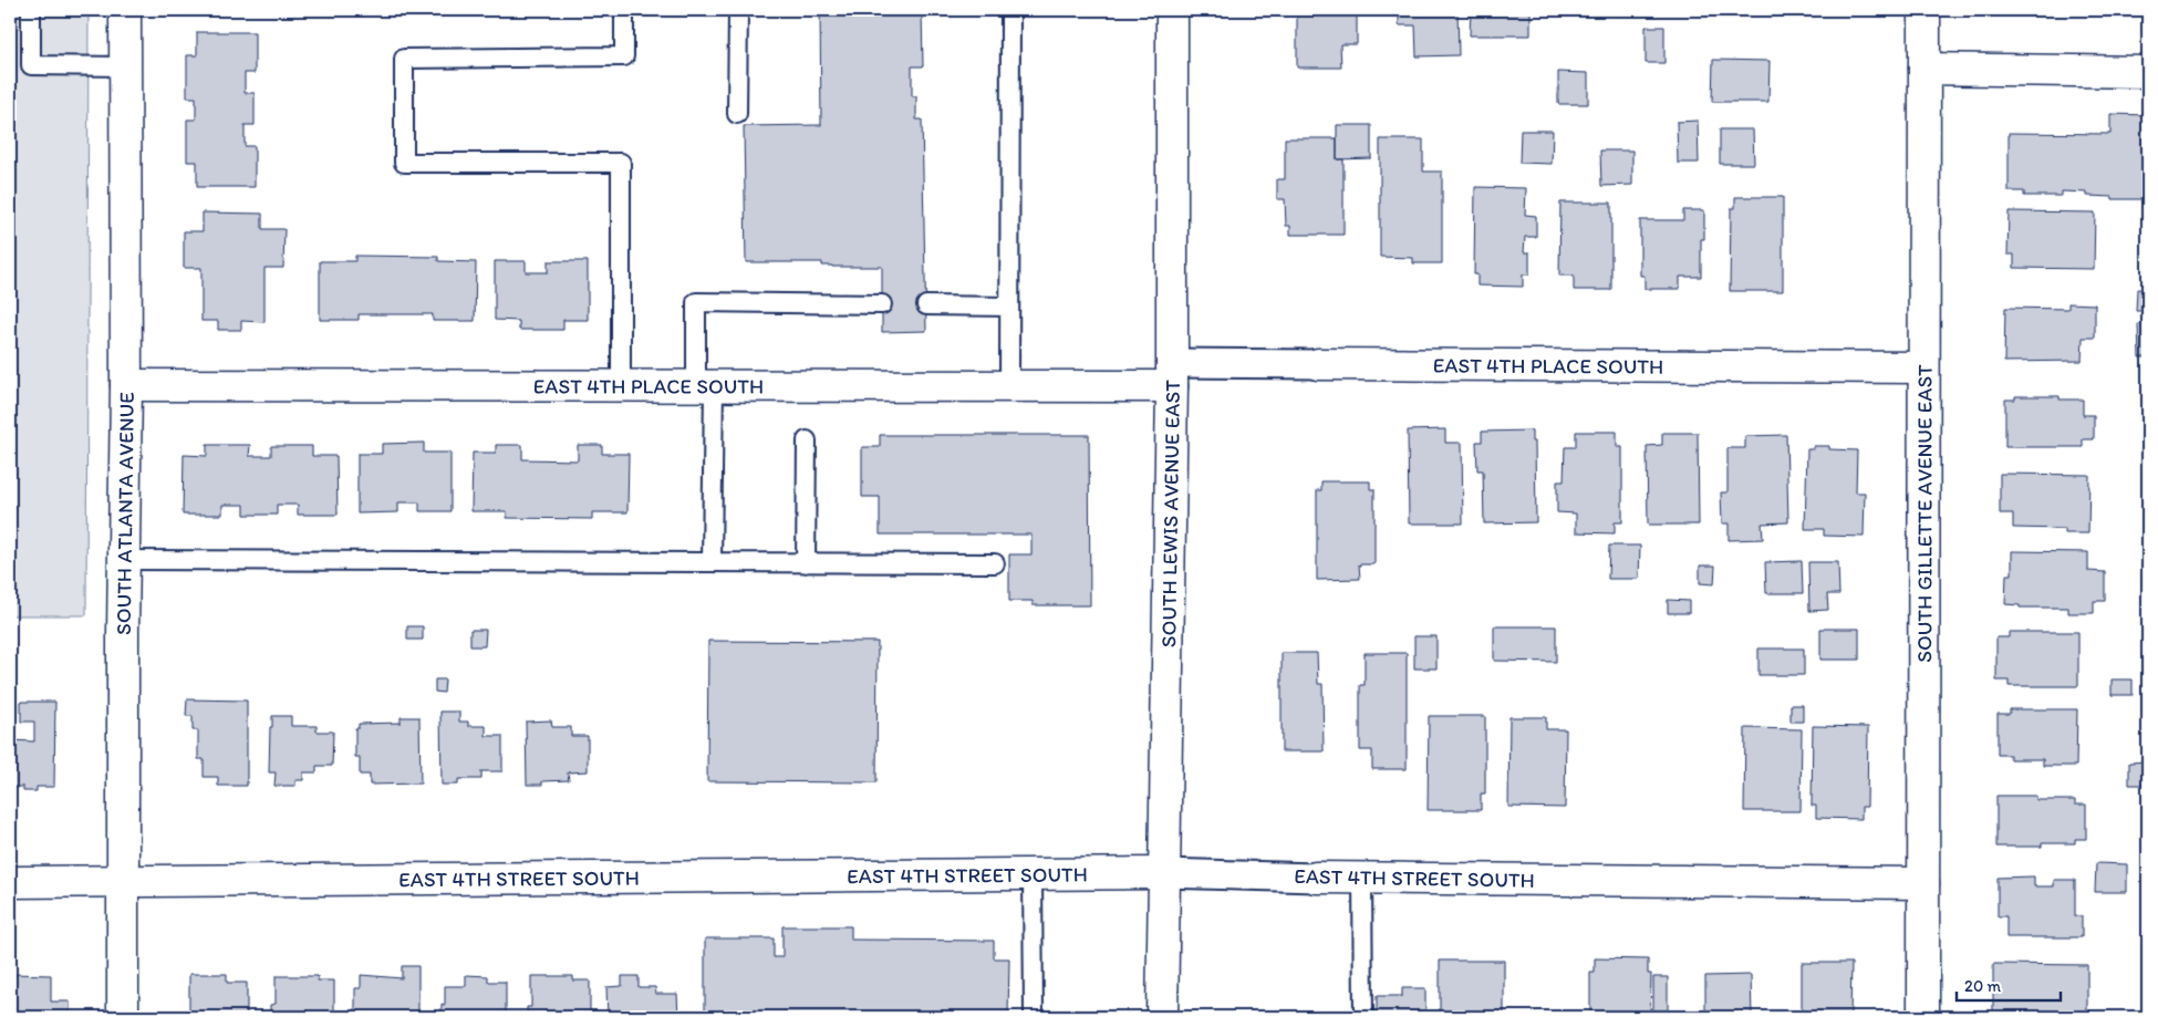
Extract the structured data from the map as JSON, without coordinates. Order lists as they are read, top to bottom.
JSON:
{
  "streets": {
    "street": [
      "EAST 4TH PLACE SOUTH",
      "SOUTH ATLANTA AVENUE",
      "SOUTH LEWIS AVENUE EAST",
      "SOUTH GILLETTE AVENUE EAST",
      "EAST 4TH STREET SOUTH"
    ]
  },
  "crossings": [
    ["EAST 4TH PLACE SOUTH", "SOUTH ATLANTA AVENUE"],
    ["EAST 4TH PLACE SOUTH", "SOUTH LEWIS AVENUE EAST"],
    ["EAST 4TH PLACE SOUTH", "SOUTH GILLETTE AVENUE EAST"],
    ["SOUTH ATLANTA AVENUE", "EAST 4TH STREET SOUTH"],
    ["SOUTH LEWIS AVENUE EAST", "EAST 4TH STREET SOUTH"],
    ["SOUTH GILLETTE AVENUE EAST", "EAST 4TH STREET SOUTH"]
  ],
  "scale_bar": "20 m"
}
